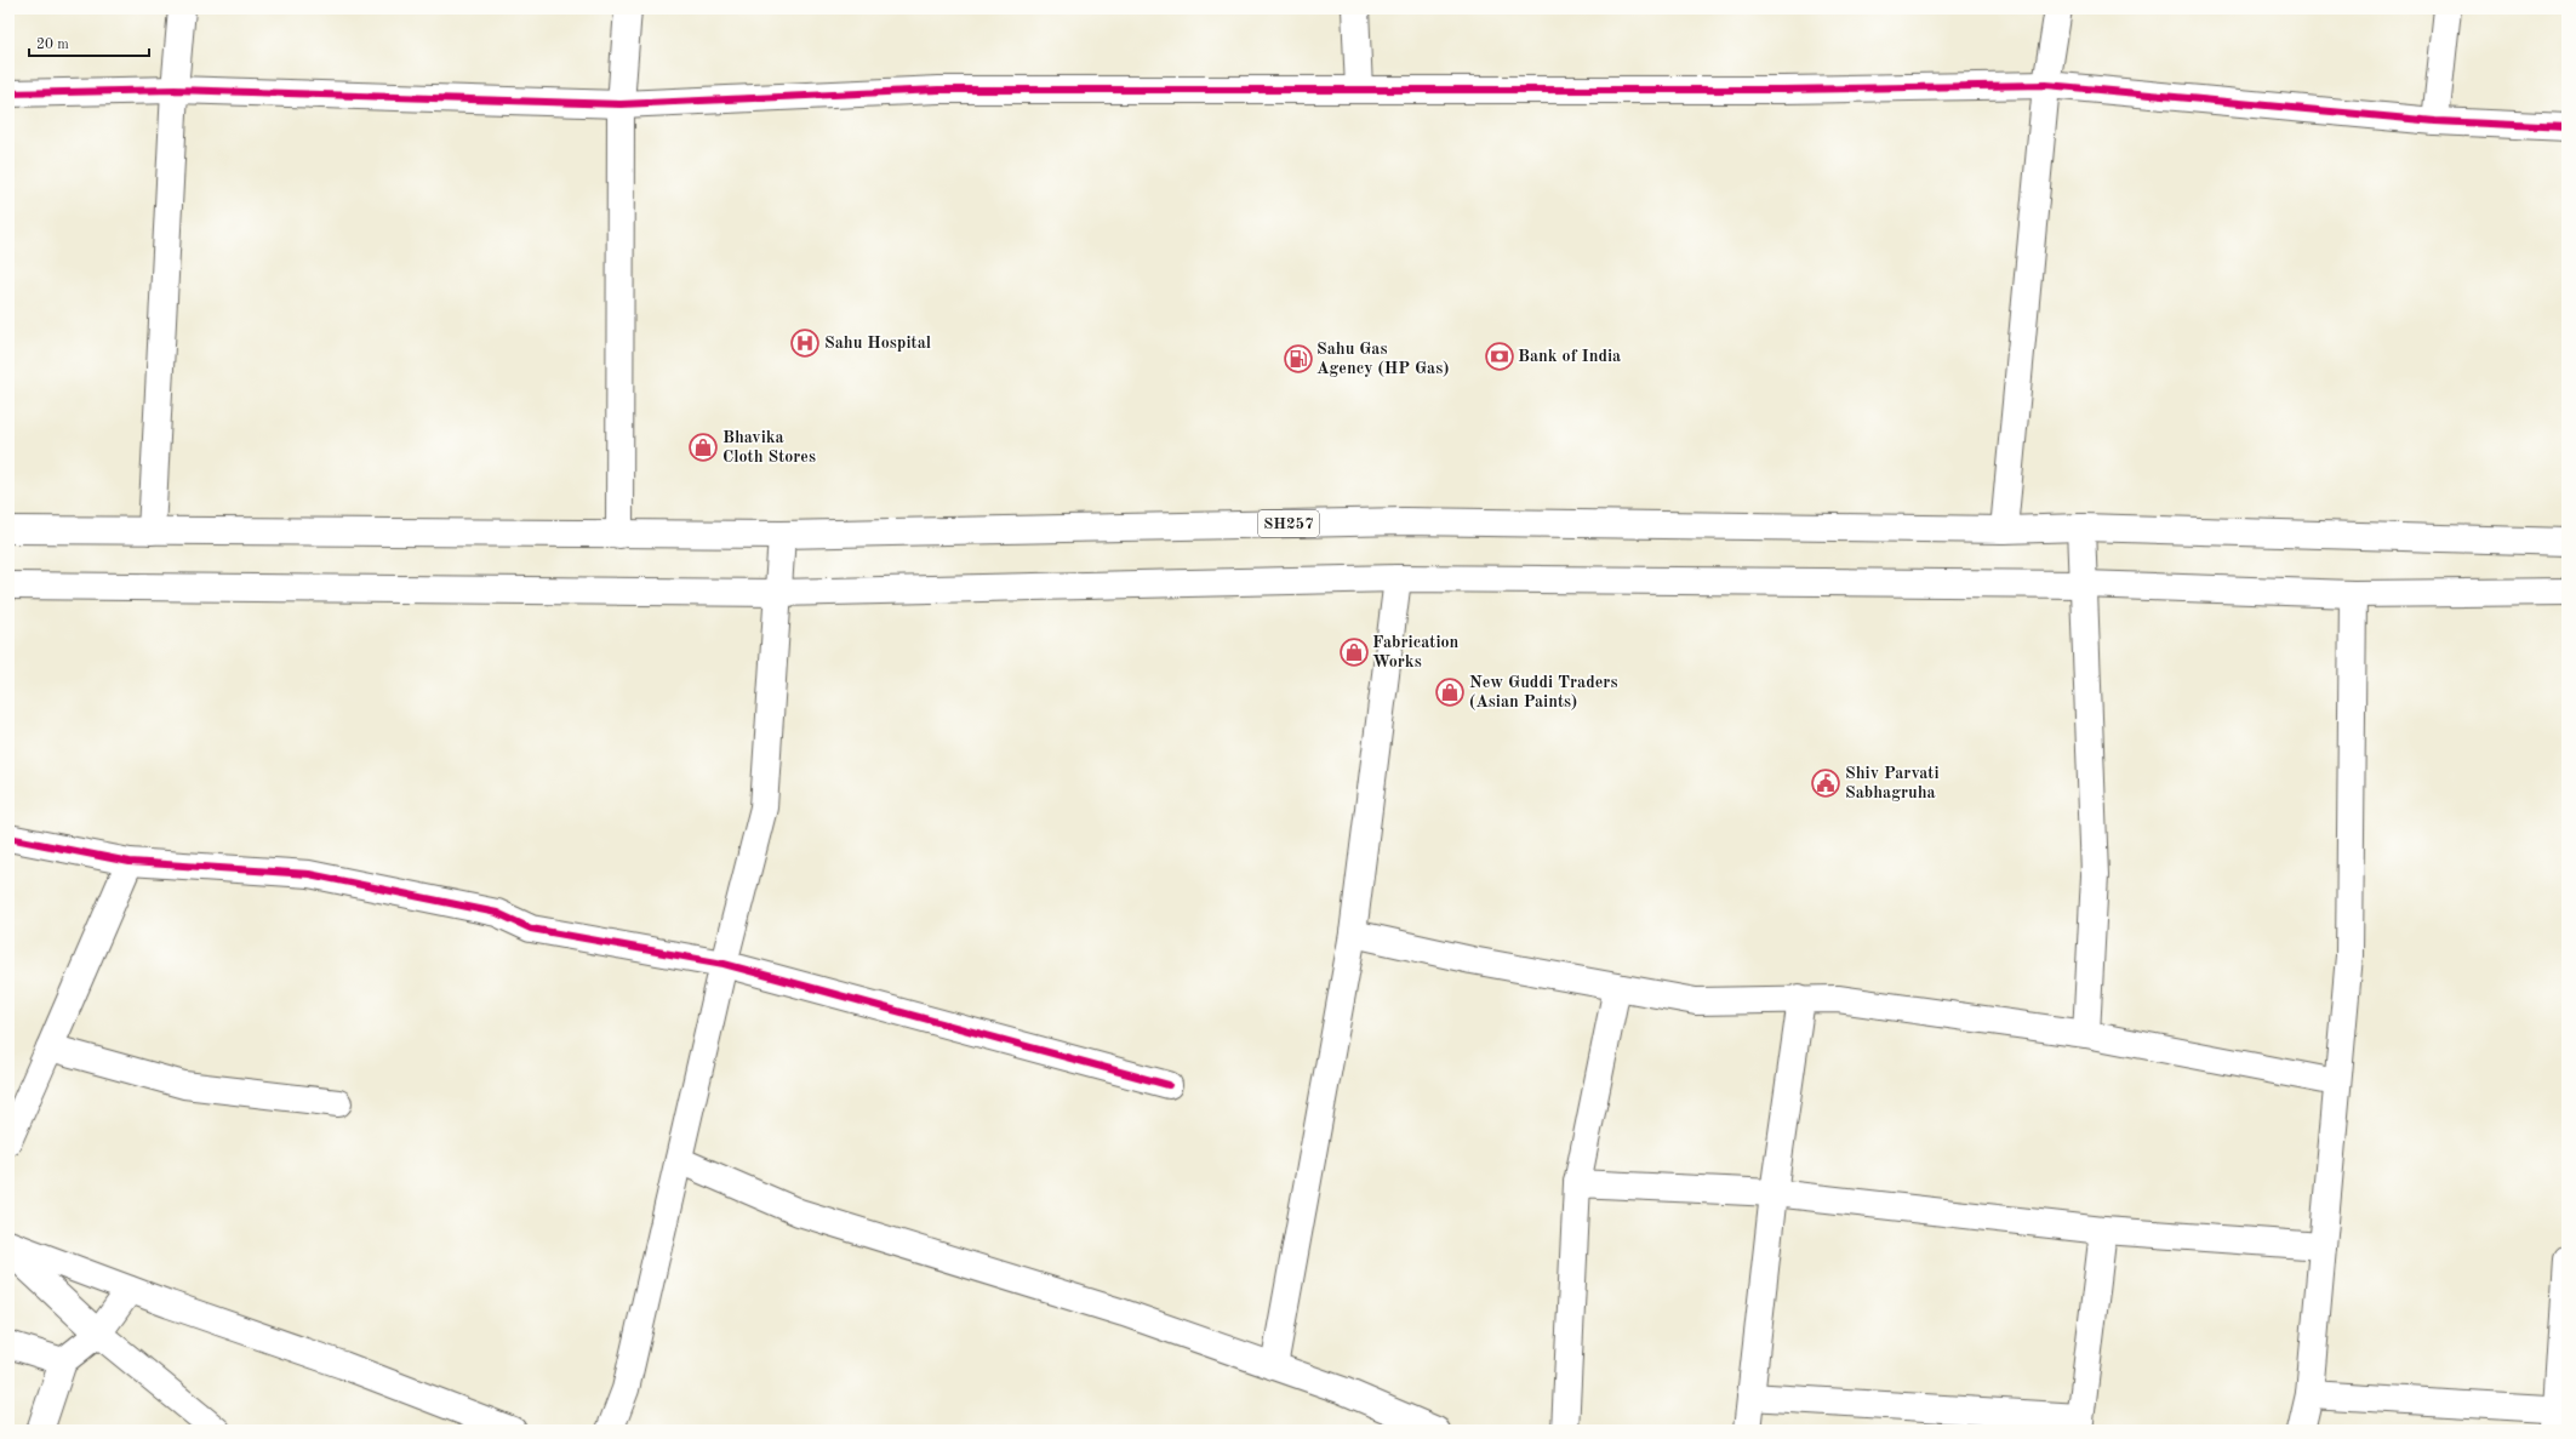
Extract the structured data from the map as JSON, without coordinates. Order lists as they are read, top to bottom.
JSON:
{
  "streets": {
    "street": ["SH257"]
  },
  "places": {
    "hospital": ["Sahu Hospital"],
    "bank": ["Bank of India"],
    "fuel station": ["Sahu Gas Agency (HP Gas)"],
    "shop": ["Bhavika Cloth Stores", "Fabrication Works", "New Guddi Traders (Asian Paints)"],
    "public building": ["Shiv Parvati Sabhagruha"]
  },
  "scale_bar": "20 m"
}
